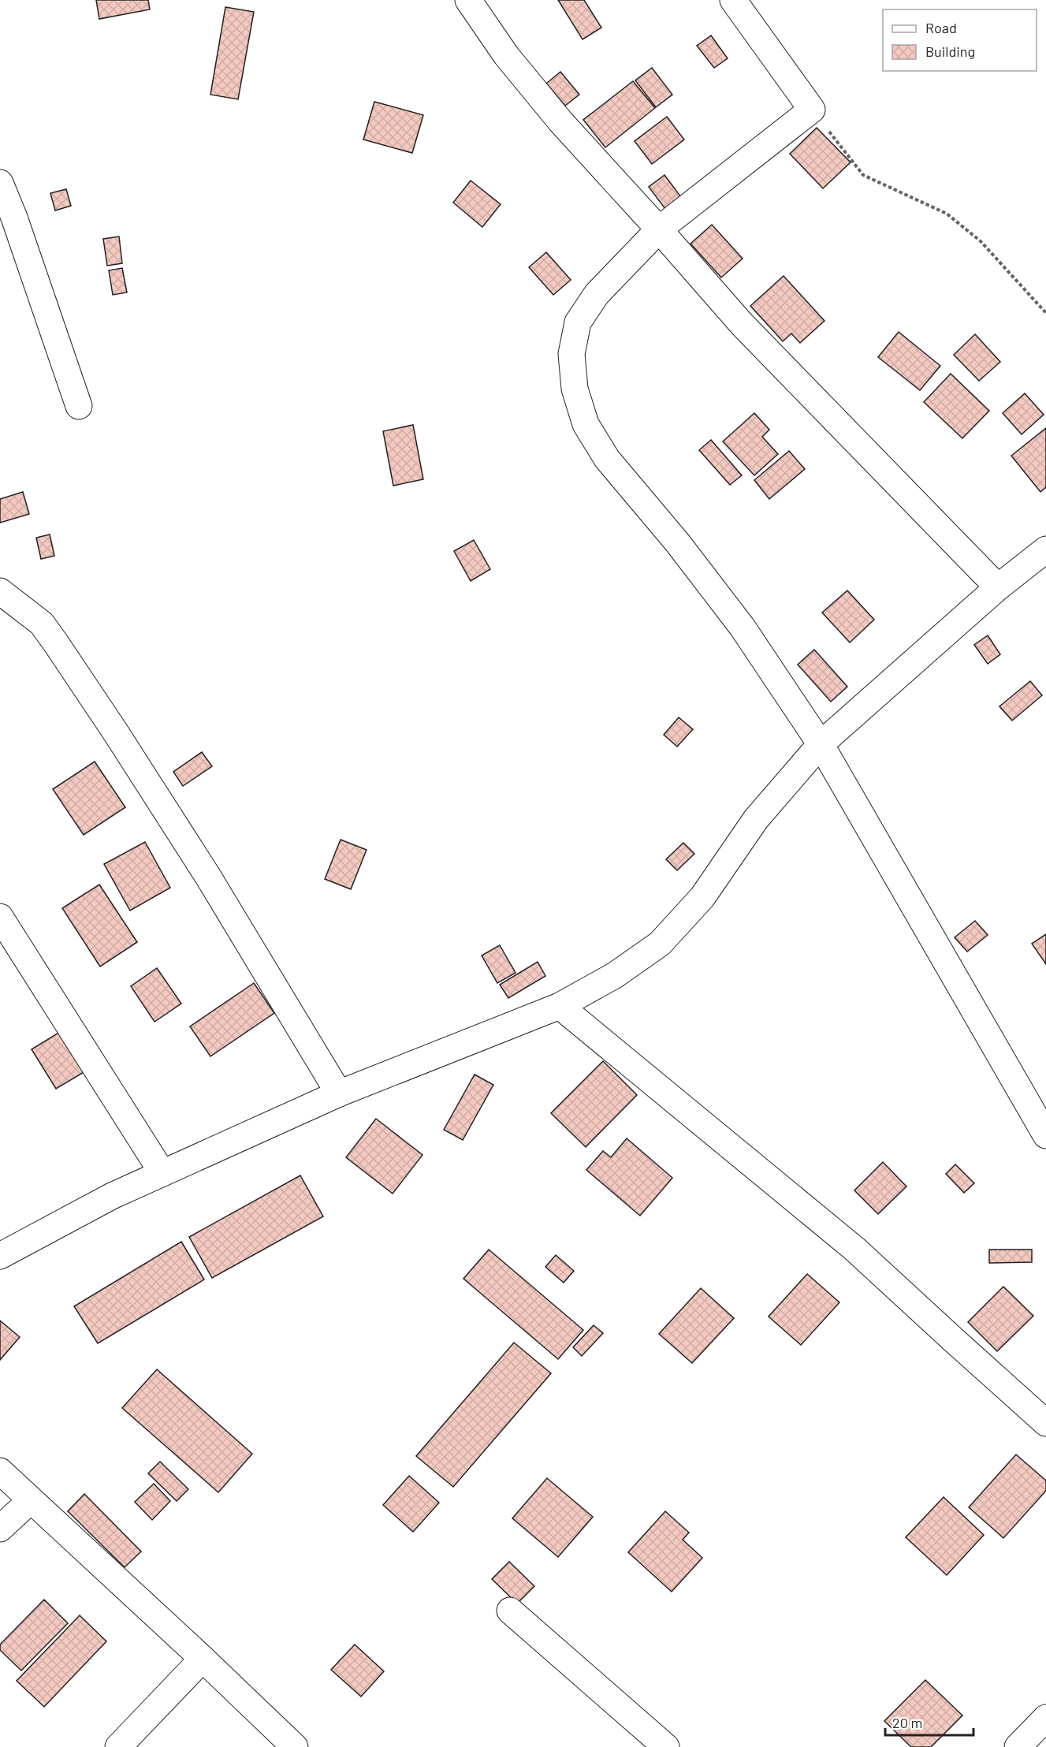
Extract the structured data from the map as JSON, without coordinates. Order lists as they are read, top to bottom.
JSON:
{
  "legend": ["Road", "Building"],
  "scale_bar": "20 m"
}
